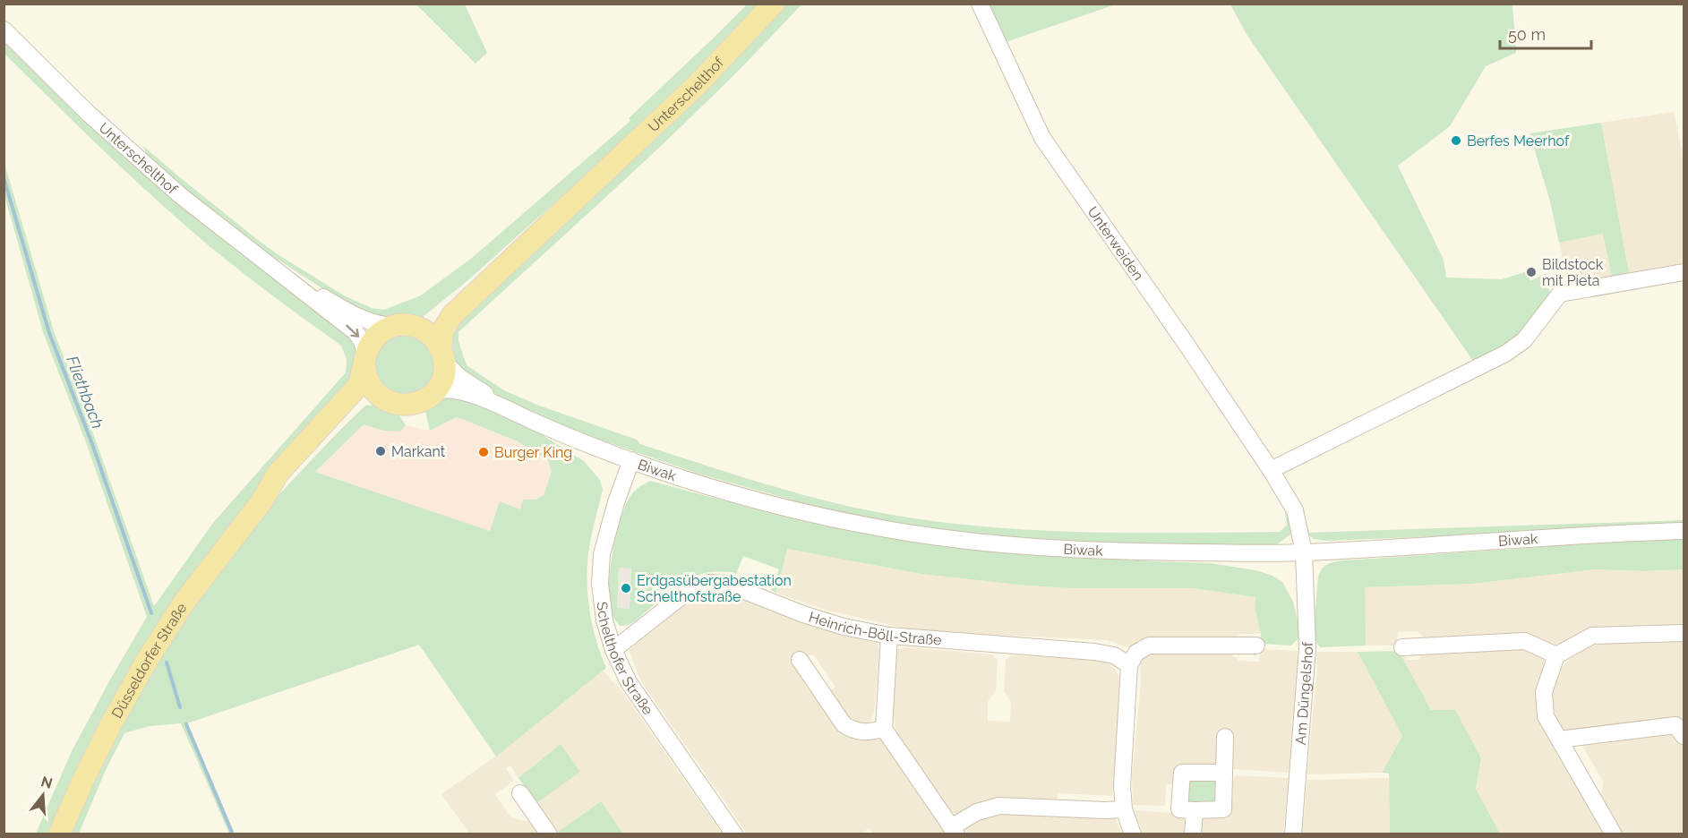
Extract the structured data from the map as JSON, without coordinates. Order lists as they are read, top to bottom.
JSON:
{
  "streets": {
    "main road": ["Unterschelthof", "Düsseldorfer Straße"],
    "street": [
      "Unterweiden",
      "Biwak",
      "Heinrich-Böll-Straße",
      "Schelthofer Straße",
      "Am Düngelshof"
    ]
  },
  "crossings": [
    ["Unterschelthof", "Biwak"],
    ["Unterweiden", "Biwak"],
    ["Unterweiden", "Am Düngelshof"],
    ["Biwak", "Schelthofer Straße"],
    ["Biwak", "Am Düngelshof"],
    ["Heinrich-Böll-Straße", "Schelthofer Straße"]
  ],
  "water": ["Fliethbach"],
  "places": [
    "Berfes Meerhof",
    "Bildstock mit Pieta",
    "Markant",
    "Burger King",
    "Erdgasübergabestation Schelthofstraße"
  ],
  "scale_bar": "50 m",
  "north": "top"
}
